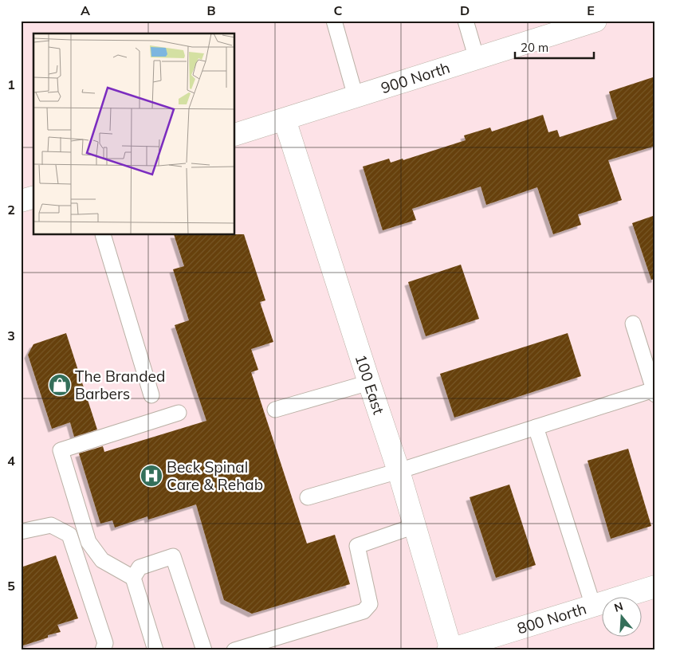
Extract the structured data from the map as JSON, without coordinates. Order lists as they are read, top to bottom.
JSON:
{
  "streets": {
    "street": ["900 North", "100 East", "800 North"]
  },
  "crossings": [
    ["900 North", "100 East"],
    ["100 East", "800 North"]
  ],
  "places": {
    "shop": ["The Branded Barbers"],
    "hospital": ["Beck Spinal Care & Rehab"]
  },
  "scale_bar": "20 m",
  "north": "top",
  "grid": {
    "columns": [
      "A",
      "B",
      "C",
      "D",
      "E"
    ],
    "rows": [
      "1",
      "2",
      "3",
      "4",
      "5"
    ]
  }
}
